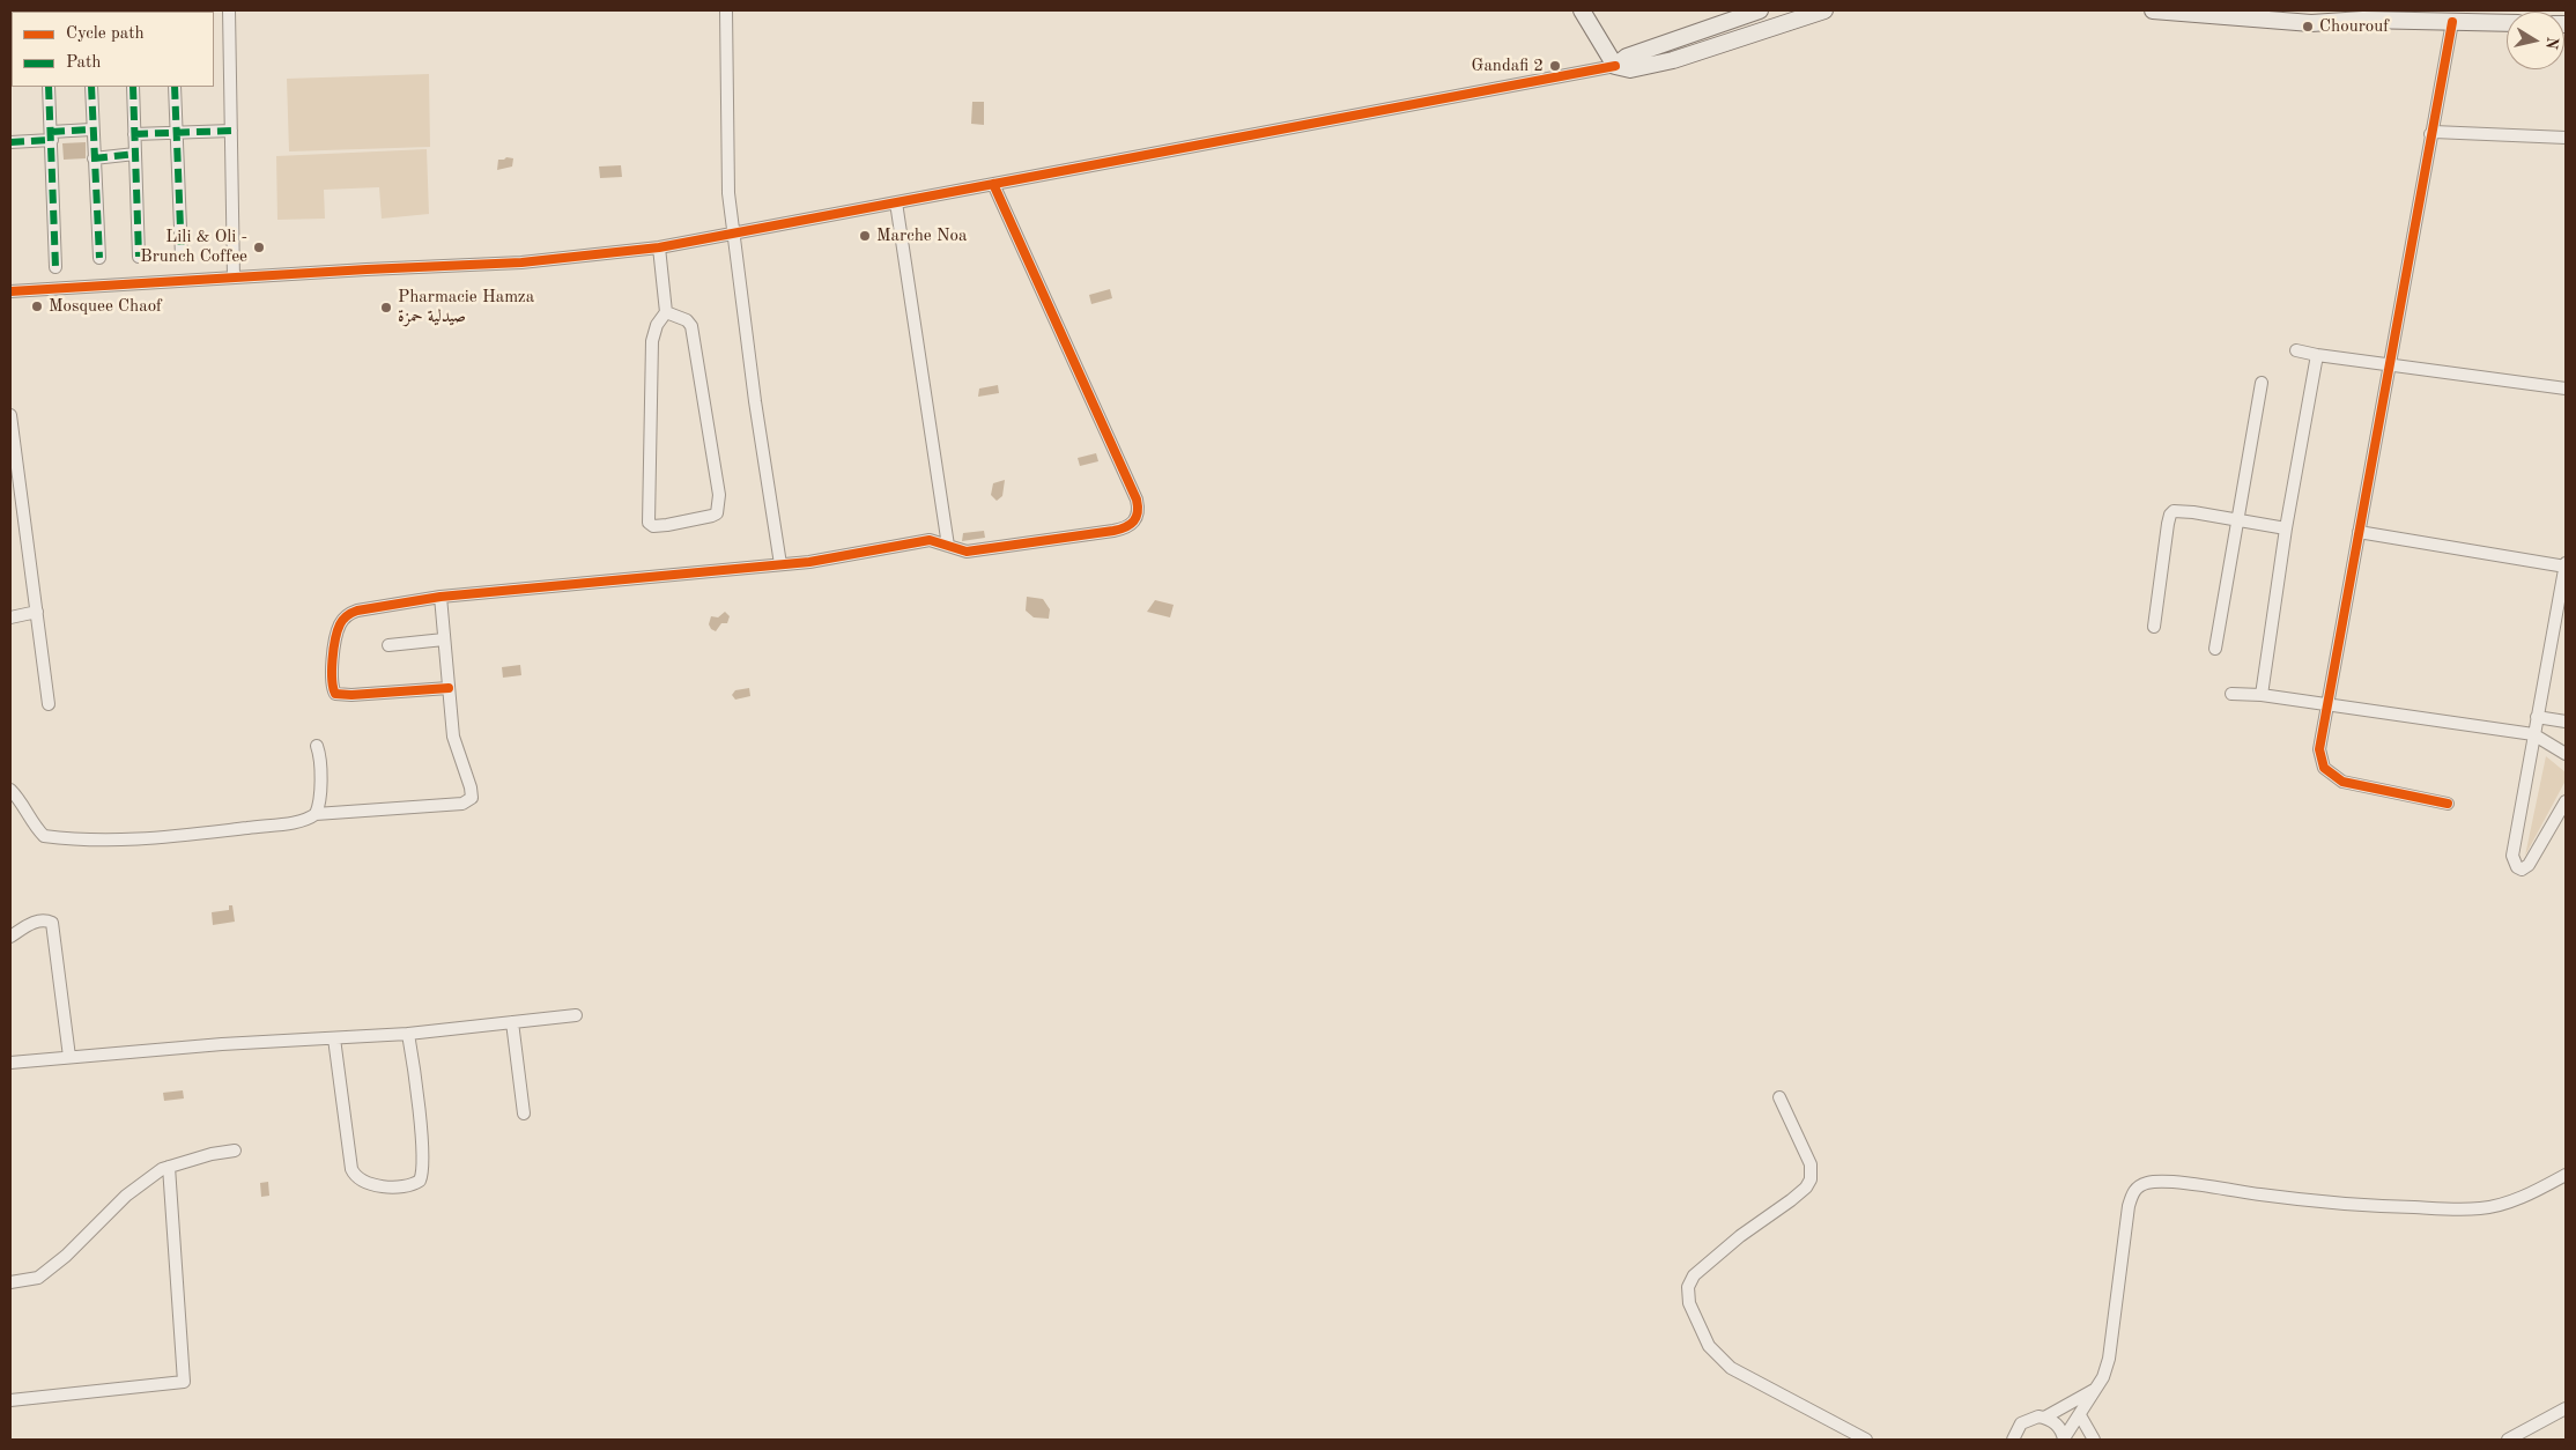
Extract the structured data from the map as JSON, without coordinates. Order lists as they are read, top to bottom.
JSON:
{
  "places": [
    "Chourouf",
    "Gandafi 2",
    "Marche Noa",
    "Lili & Oli - Brunch Coffee",
    "Mosquee Chaof",
    "Pharmacie Hamza صيدلية حمزة"
  ],
  "legend": ["Cycle path", "Path"],
  "north": "right"
}
